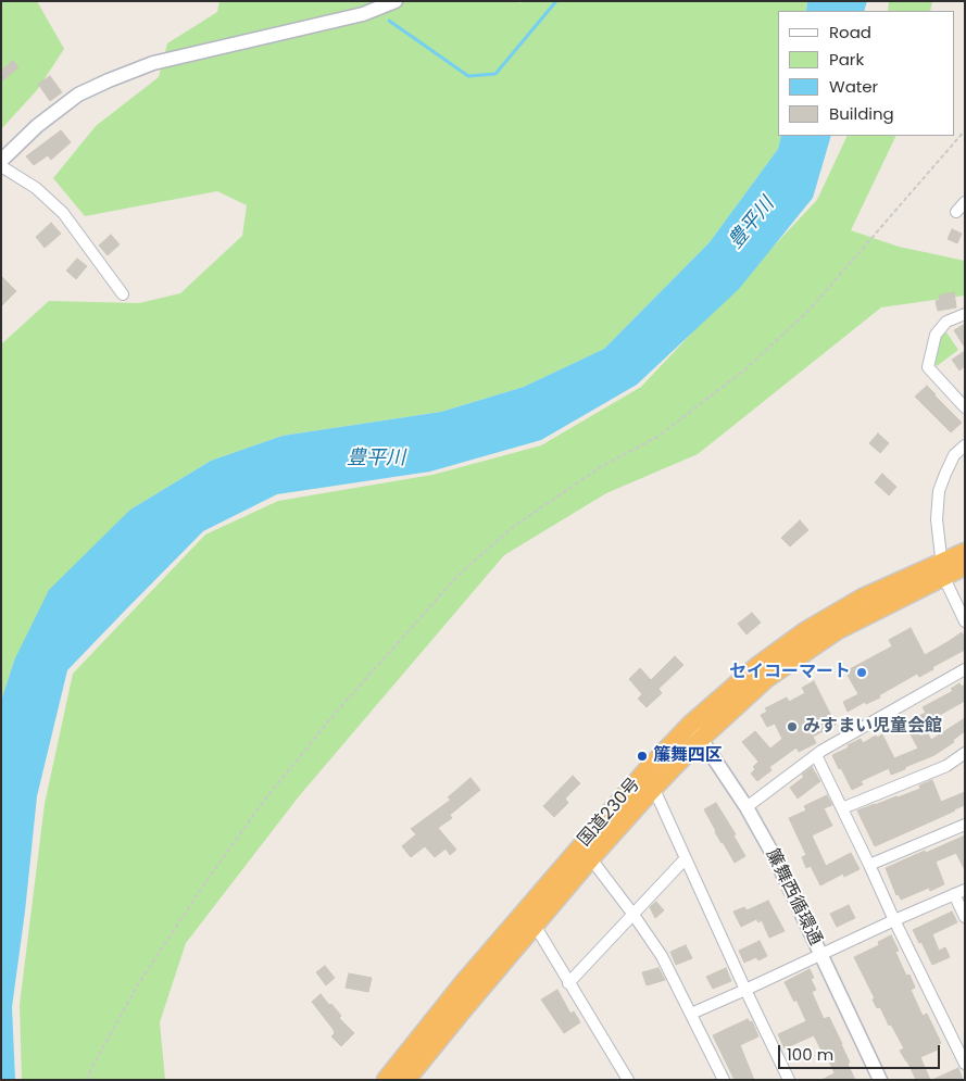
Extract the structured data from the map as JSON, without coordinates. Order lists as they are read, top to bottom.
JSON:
{
  "streets": {
    "highway": ["国道230号"],
    "street": ["簾舞西循環通"]
  },
  "crossings": [
    ["国道230号", "簾舞西循環通"]
  ],
  "water": ["豊平川"],
  "places": ["セイコーマート", "みすまい児童会館", "簾舞四区"],
  "legend": [
    "Road",
    "Park",
    "Water",
    "Building"
  ],
  "scale_bar": "100 m"
}
